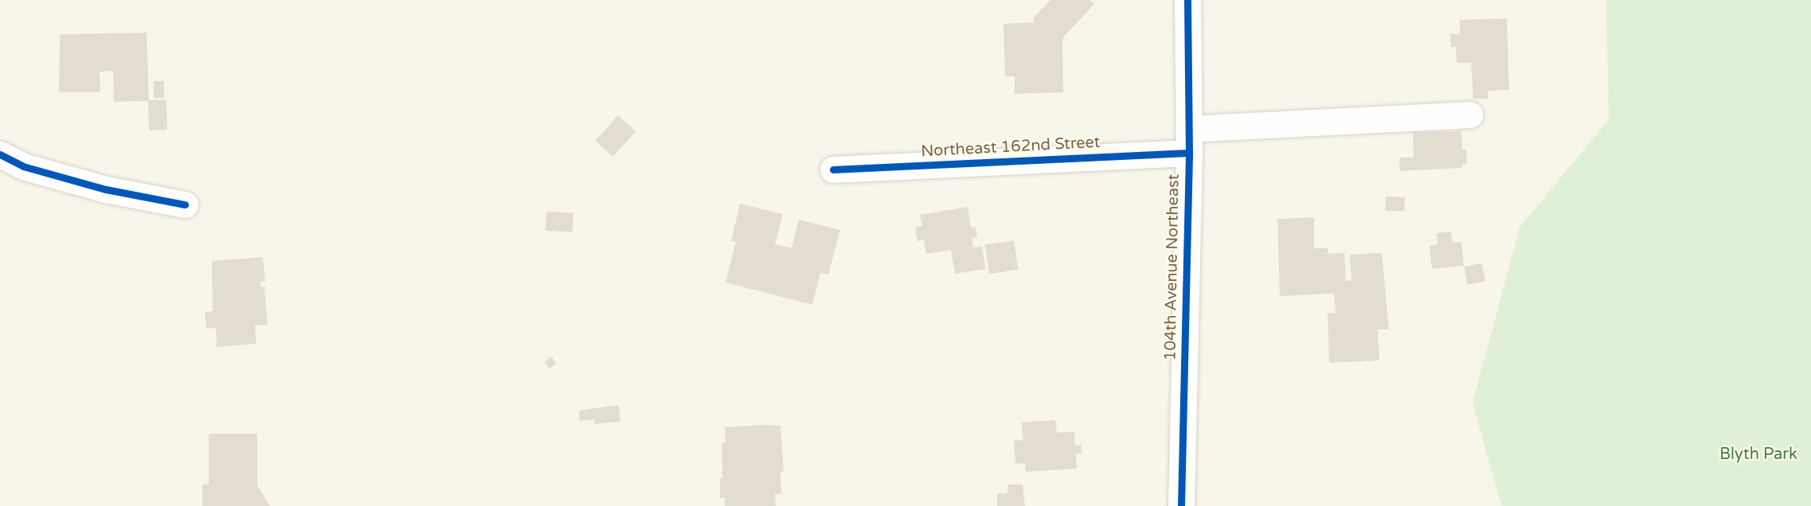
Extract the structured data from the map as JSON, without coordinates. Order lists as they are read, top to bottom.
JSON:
{
  "streets": {
    "street": ["Northeast 162nd Street", "104th Avenue Northeast"]
  },
  "crossings": [
    ["Northeast 162nd Street", "104th Avenue Northeast"]
  ],
  "parks": ["Blyth Park"]
}
